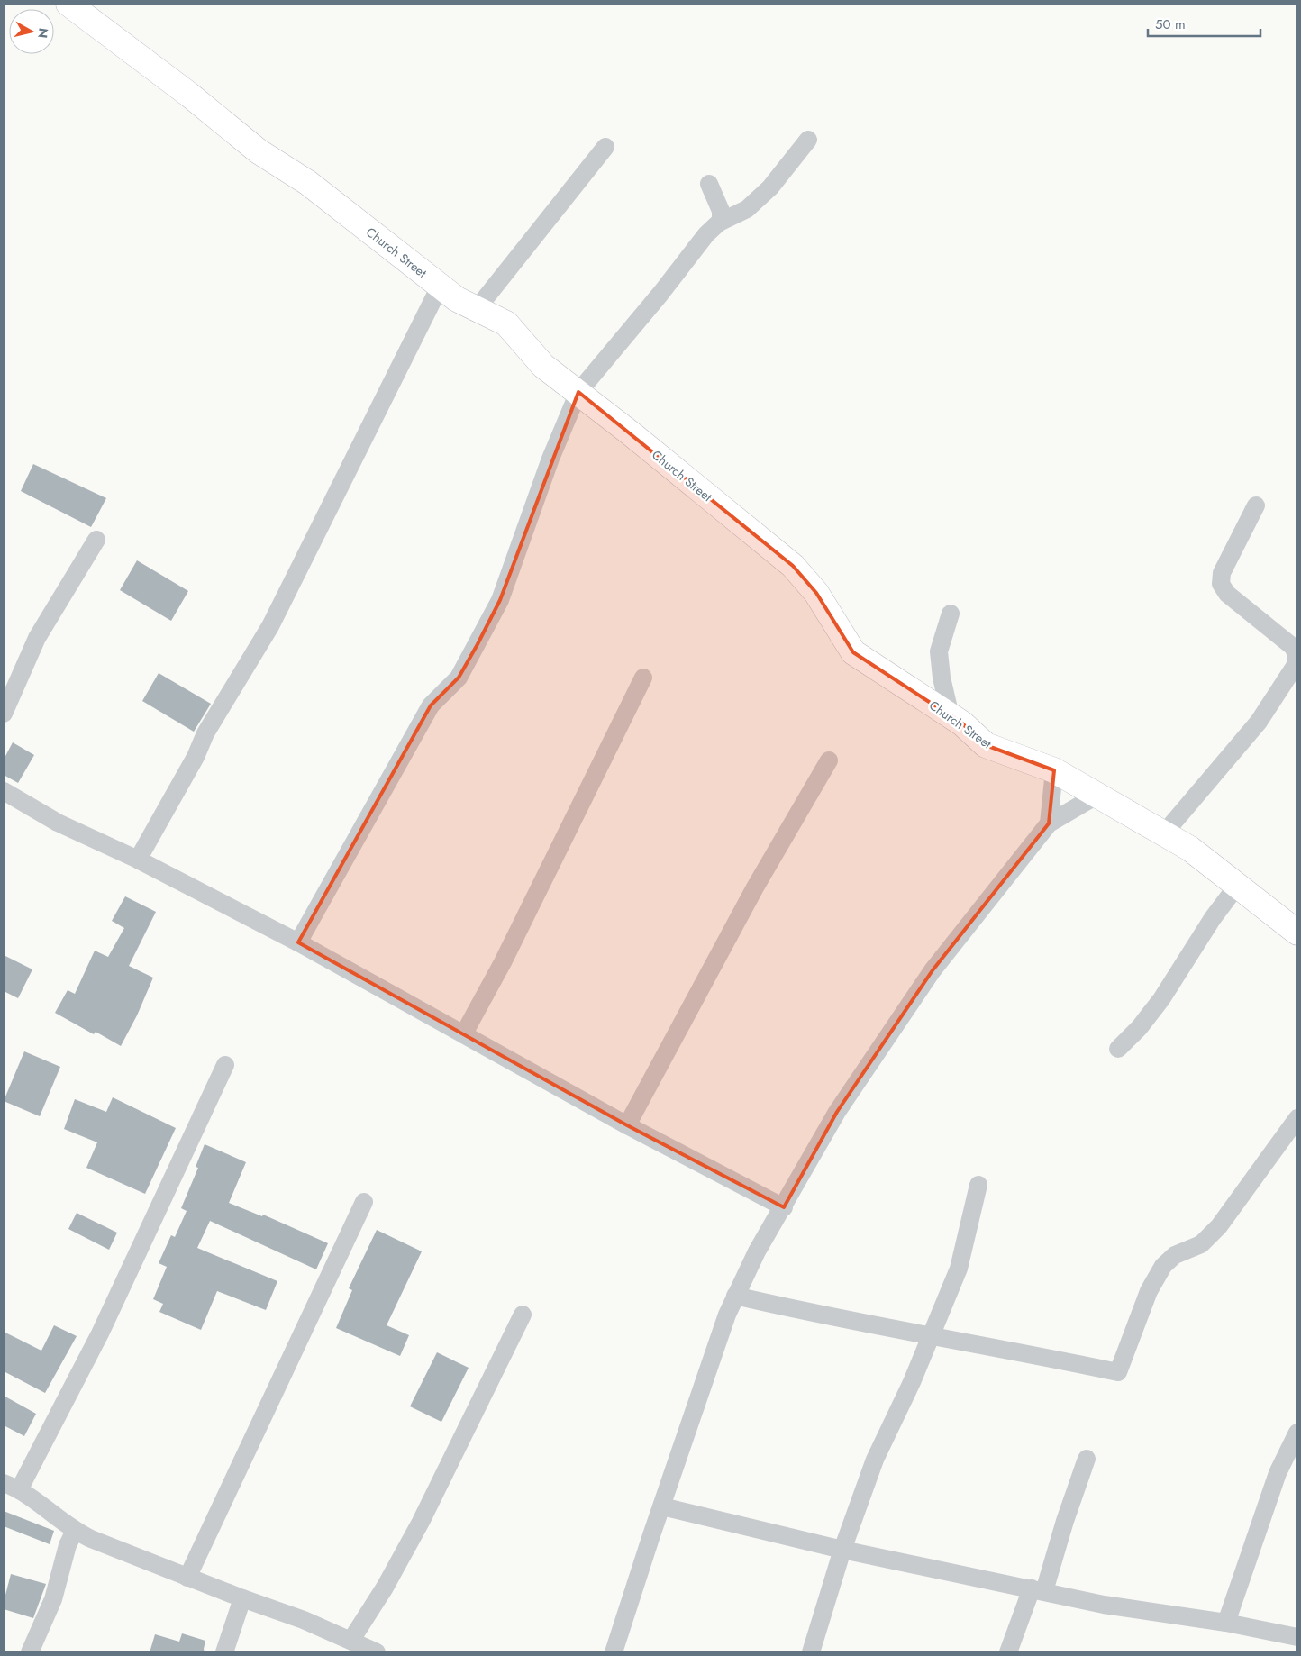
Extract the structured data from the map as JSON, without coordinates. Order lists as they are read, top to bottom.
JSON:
{
  "streets": {
    "street": ["Church Street"]
  },
  "scale_bar": "50 m",
  "north": "right"
}
